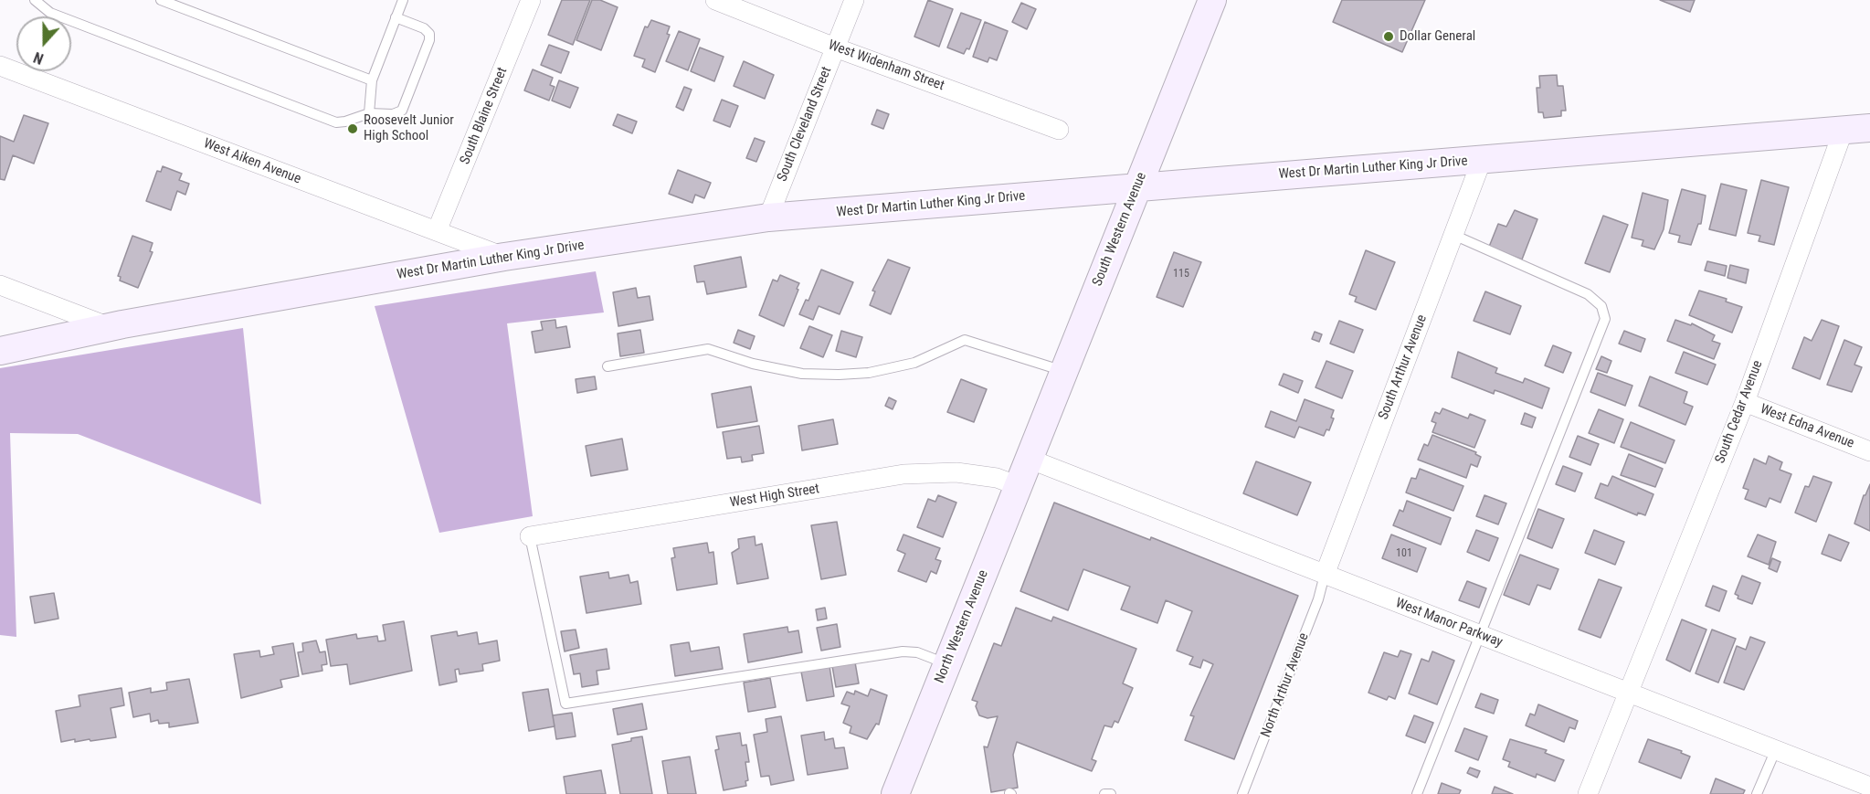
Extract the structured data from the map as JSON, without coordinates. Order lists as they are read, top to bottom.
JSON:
{
  "streets": {
    "main road": ["West Dr Martin Luther King Jr Drive", "South Western Avenue", "North Western Avenue"],
    "street": [
      "West Widenham Street",
      "South Blaine Street",
      "South Cleveland Street",
      "West Aiken Avenue",
      "South Arthur Avenue",
      "South Cedar Avenue",
      "West Edna Avenue",
      "West High Street",
      "West Manor Parkway"
    ],
    "lane": ["North Arthur Avenue"]
  },
  "crossings": [
    ["West Widenham Street", "South Cleveland Street"],
    ["South Blaine Street", "West Aiken Avenue"],
    ["South Cleveland Street", "West Dr Martin Luther King Jr Drive"],
    ["West Aiken Avenue", "West Dr Martin Luther King Jr Drive"],
    ["West Dr Martin Luther King Jr Drive", "South Western Avenue"],
    ["West Dr Martin Luther King Jr Drive", "South Arthur Avenue"],
    ["West Dr Martin Luther King Jr Drive", "South Cedar Avenue"],
    ["South Western Avenue", "West Manor Parkway"],
    ["South Western Avenue", "North Western Avenue"],
    ["South Arthur Avenue", "West Manor Parkway"],
    ["South Arthur Avenue", "North Arthur Avenue"],
    ["South Cedar Avenue", "West Edna Avenue"],
    ["South Cedar Avenue", "West Manor Parkway"],
    ["West High Street", "North Western Avenue"],
    ["West Manor Parkway", "North Western Avenue"],
    ["West Manor Parkway", "North Arthur Avenue"]
  ],
  "places": ["Dollar General", "Roosevelt Junior High School"],
  "house_numbers": ["115", "101"],
  "north": "bottom"
}
